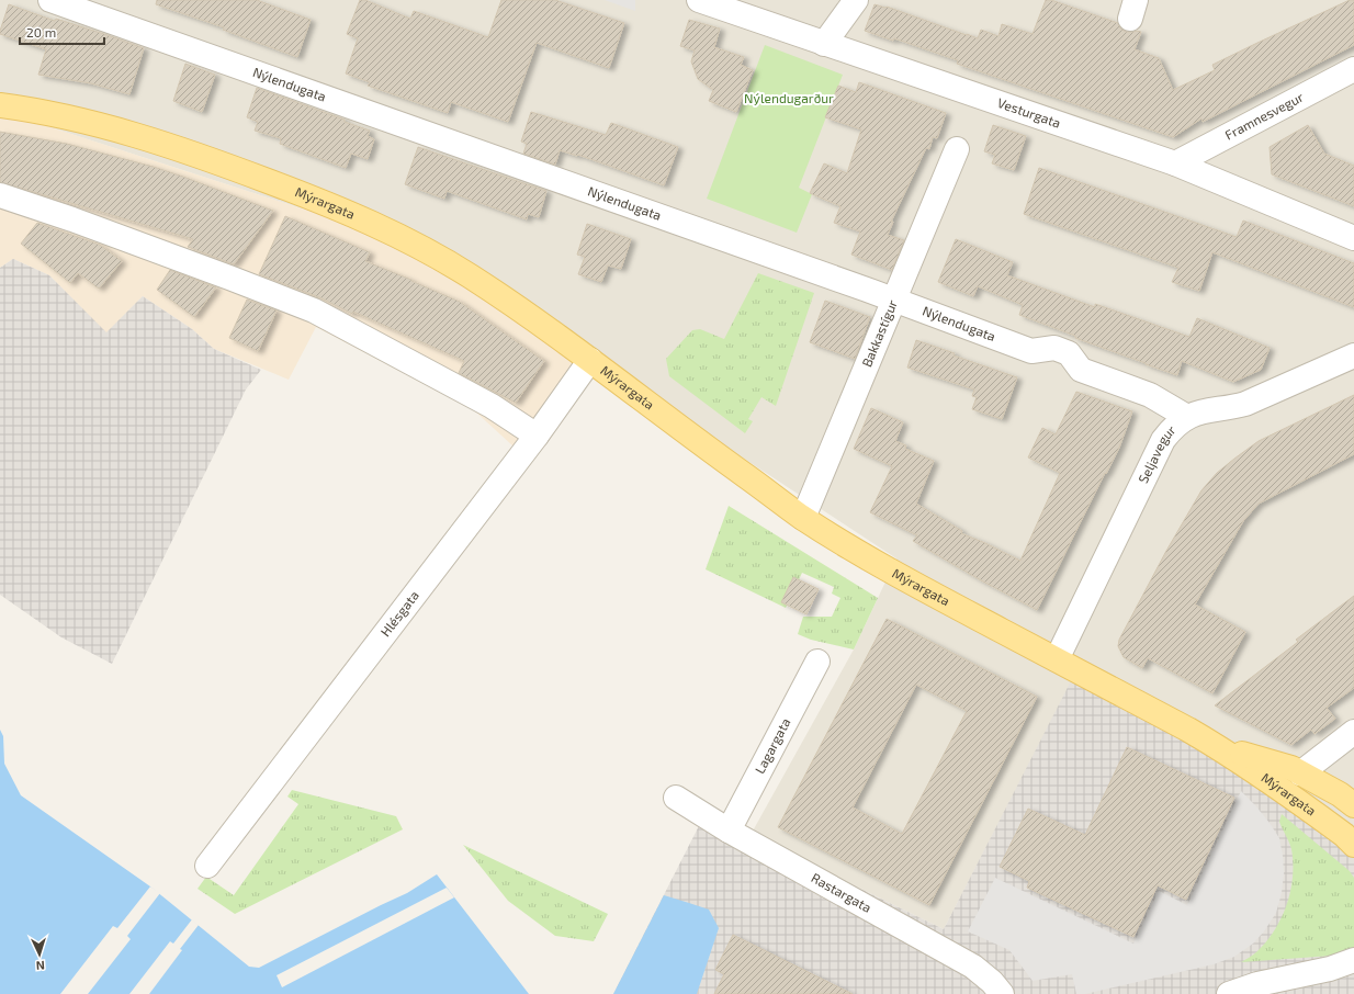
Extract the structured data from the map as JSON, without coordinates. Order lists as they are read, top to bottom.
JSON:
{
  "streets": {
    "main road": ["Mýrargata"],
    "street": [
      "Nýlendugata",
      "Vesturgata",
      "Framnesvegur",
      "Bakkastígur",
      "Seljavegur",
      "Hlésgata",
      "Lagargata",
      "Rastargata"
    ]
  },
  "crossings": [
    ["Nýlendugata", "Bakkastígur"],
    ["Nýlendugata", "Seljavegur"],
    ["Vesturgata", "Framnesvegur"],
    ["Mýrargata", "Bakkastígur"],
    ["Mýrargata", "Seljavegur"],
    ["Mýrargata", "Hlésgata"],
    ["Lagargata", "Rastargata"]
  ],
  "parks": ["Nýlendugarður"],
  "scale_bar": "20 m",
  "north": "bottom"
}
